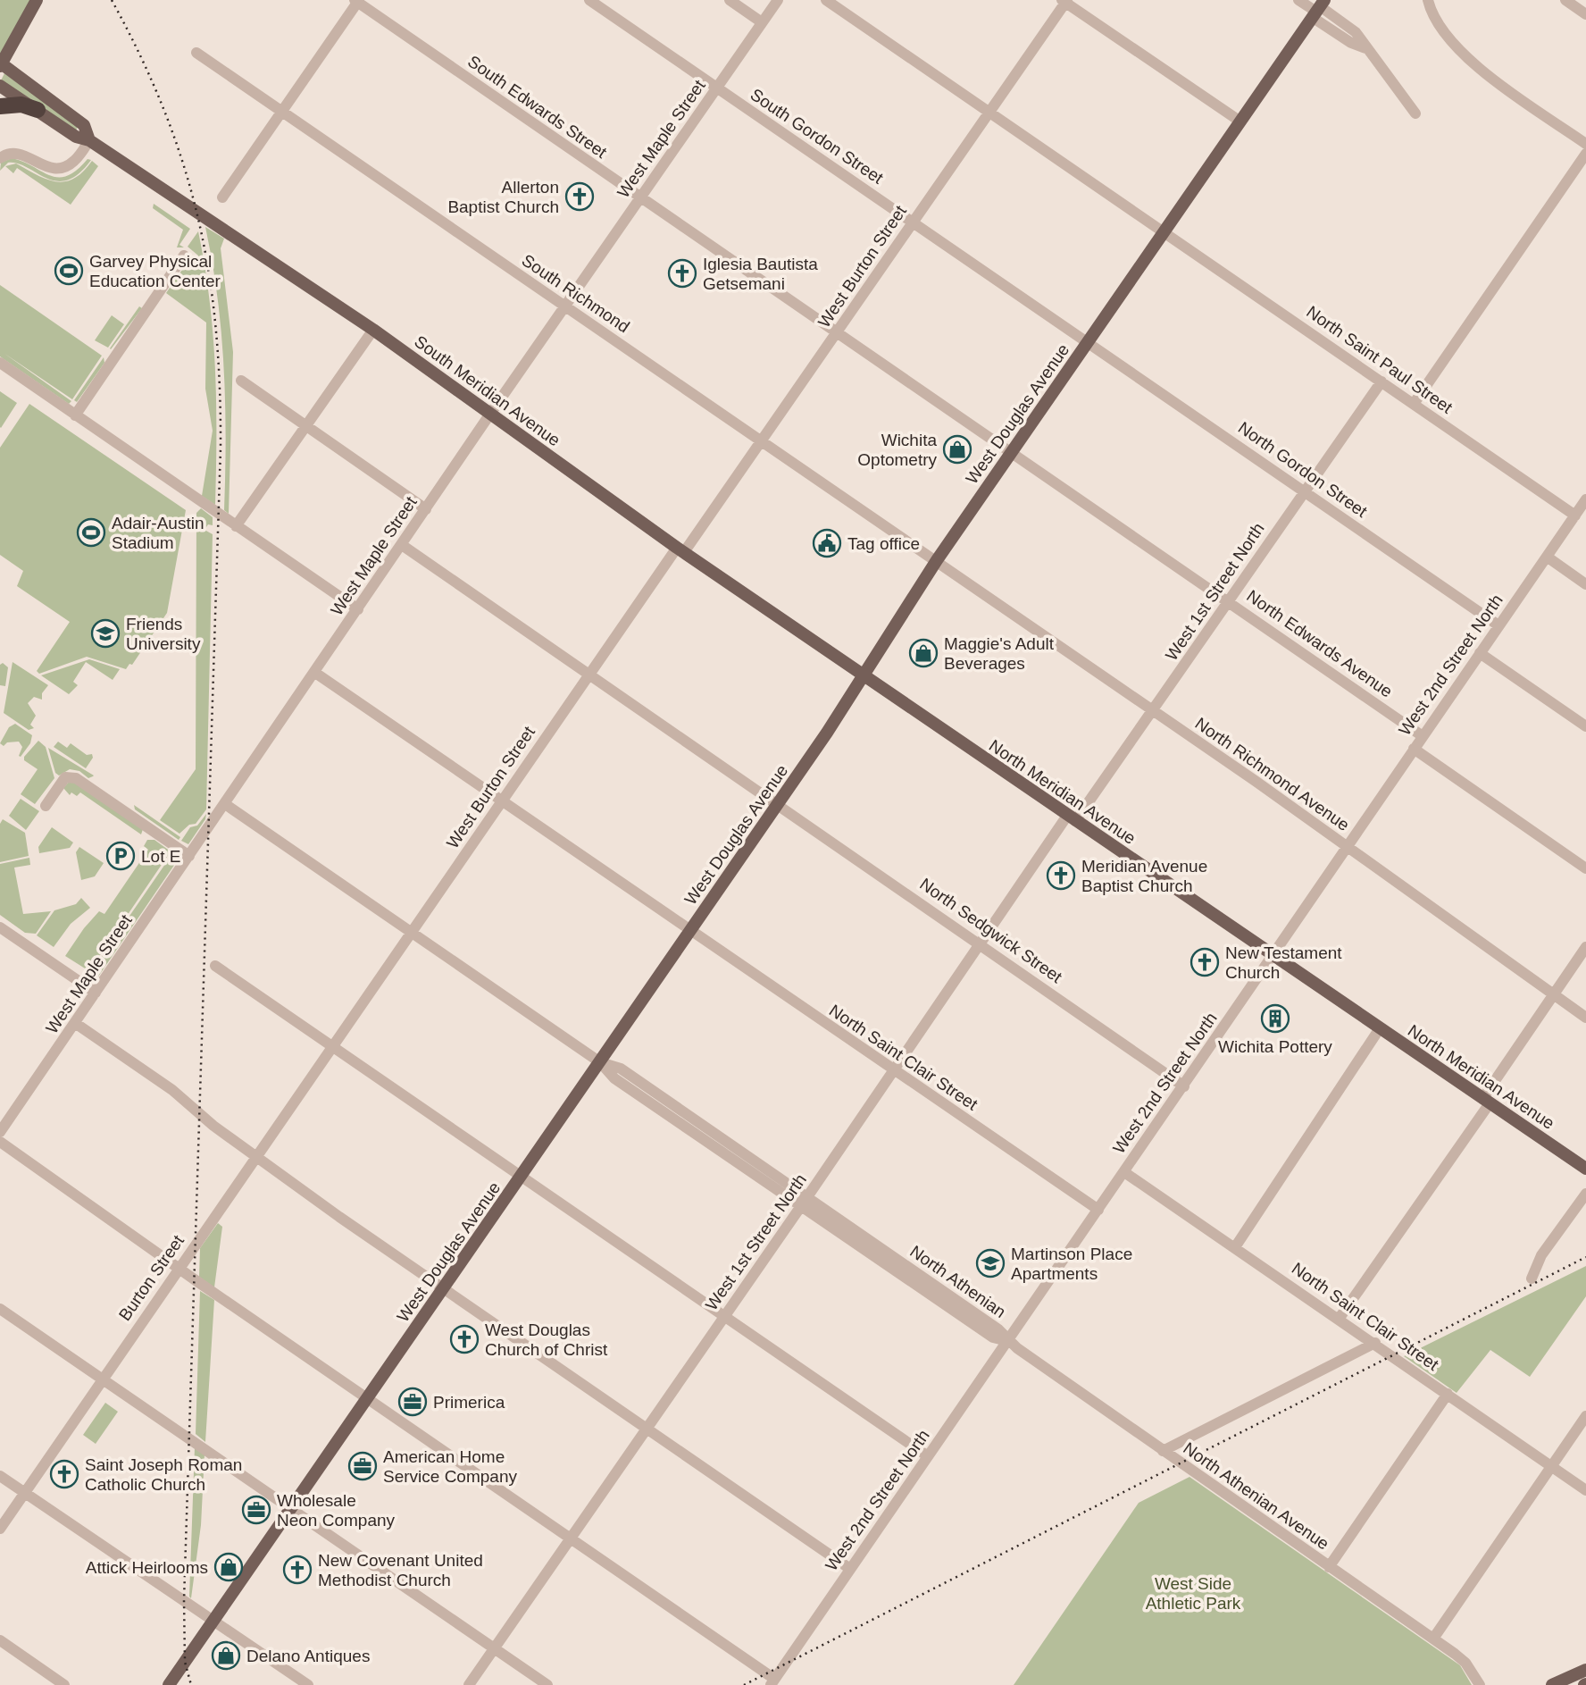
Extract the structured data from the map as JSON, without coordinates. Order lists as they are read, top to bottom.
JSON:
{
  "streets": {
    "main road": ["South Meridian Avenue", "West Douglas Avenue", "North Meridian Avenue"],
    "street": [
      "South Edwards Street",
      "South Gordon Street",
      "West Maple Street",
      "West Burton Street",
      "South Richmond",
      "North Saint Paul Street",
      "North Gordon Street",
      "West 1st Street North",
      "North Edwards Avenue",
      "West 2nd Street North",
      "North Richmond Avenue",
      "North Sedgwick Street",
      "North Saint Clair Street",
      "Burton Street",
      "North Athenian",
      "North Athenian Avenue"
    ]
  },
  "crossings": [
    ["South Edwards Street", "West Maple Street"],
    ["South Edwards Street", "West Burton Street"],
    ["South Edwards Street", "West Douglas Avenue"],
    ["South Edwards Street", "North Edwards Avenue"],
    ["South Gordon Street", "West Maple Street"],
    ["South Gordon Street", "West Burton Street"],
    ["South Gordon Street", "West Douglas Avenue"],
    ["South Gordon Street", "North Gordon Street"],
    ["West Maple Street", "South Richmond"],
    ["West Maple Street", "South Meridian Avenue"],
    ["West Maple Street", "North Sedgwick Street"],
    ["West Maple Street", "North Saint Clair Street"],
    ["West Maple Street", "North Athenian"],
    ["West Burton Street", "South Richmond"],
    ["West Burton Street", "North Saint Paul Street"],
    ["West Burton Street", "South Meridian Avenue"],
    ["West Burton Street", "North Sedgwick Street"],
    ["West Burton Street", "North Saint Clair Street"],
    ["West Burton Street", "Burton Street"],
    ["West Burton Street", "North Athenian"],
    ["South Richmond", "West Douglas Avenue"],
    ["South Richmond", "North Richmond Avenue"],
    ["North Saint Paul Street", "West Douglas Avenue"],
    ["North Saint Paul Street", "West 1st Street North"],
    ["North Saint Paul Street", "West 2nd Street North"],
    ["South Meridian Avenue", "West Douglas Avenue"],
    ["South Meridian Avenue", "North Meridian Avenue"],
    ["West Douglas Avenue", "North Gordon Street"],
    ["West Douglas Avenue", "North Edwards Avenue"],
    ["West Douglas Avenue", "North Richmond Avenue"],
    ["West Douglas Avenue", "North Meridian Avenue"],
    ["West Douglas Avenue", "North Sedgwick Street"],
    ["West Douglas Avenue", "North Saint Clair Street"],
    ["West Douglas Avenue", "North Athenian"],
    ["North Gordon Street", "West 1st Street North"],
    ["North Gordon Street", "West 2nd Street North"],
    ["West 1st Street North", "North Edwards Avenue"],
    ["West 1st Street North", "North Richmond Avenue"],
    ["West 1st Street North", "North Meridian Avenue"],
    ["West 1st Street North", "North Sedgwick Street"],
    ["West 1st Street North", "North Saint Clair Street"],
    ["West 1st Street North", "North Athenian"],
    ["North Edwards Avenue", "West 2nd Street North"],
    ["West 2nd Street North", "North Richmond Avenue"],
    ["West 2nd Street North", "North Meridian Avenue"],
    ["West 2nd Street North", "North Sedgwick Street"],
    ["West 2nd Street North", "North Saint Clair Street"],
    ["West 2nd Street North", "North Athenian"],
    ["West 2nd Street North", "North Athenian Avenue"],
    ["North Athenian", "North Athenian Avenue"]
  ],
  "parks": ["West Side Athletic Park"],
  "places": {
    "church": [
      "Allerton Baptist Church",
      "Iglesia Bautista Getsemani",
      "Meridian Avenue Baptist Church",
      "New Testament Church",
      "West Douglas Church of Christ",
      "Saint Joseph Roman Catholic Church",
      "New Covenant United Methodist Church"
    ],
    "sports": ["Garvey Physical Education Center", "Adair-Austin Stadium"],
    "shop": [
      "Wichita Optometry",
      "Maggie's Adult Beverages",
      "Attick Heirlooms",
      "Delano Antiques"
    ],
    "public building": ["Tag office"],
    "school or university": ["Friends University", "Martinson Place Apartments"],
    "parking": ["Lot E"],
    "building": ["Wichita Pottery"],
    "office": ["Primerica", "American Home Service Company", "Wholesale Neon Company"]
  }
}
